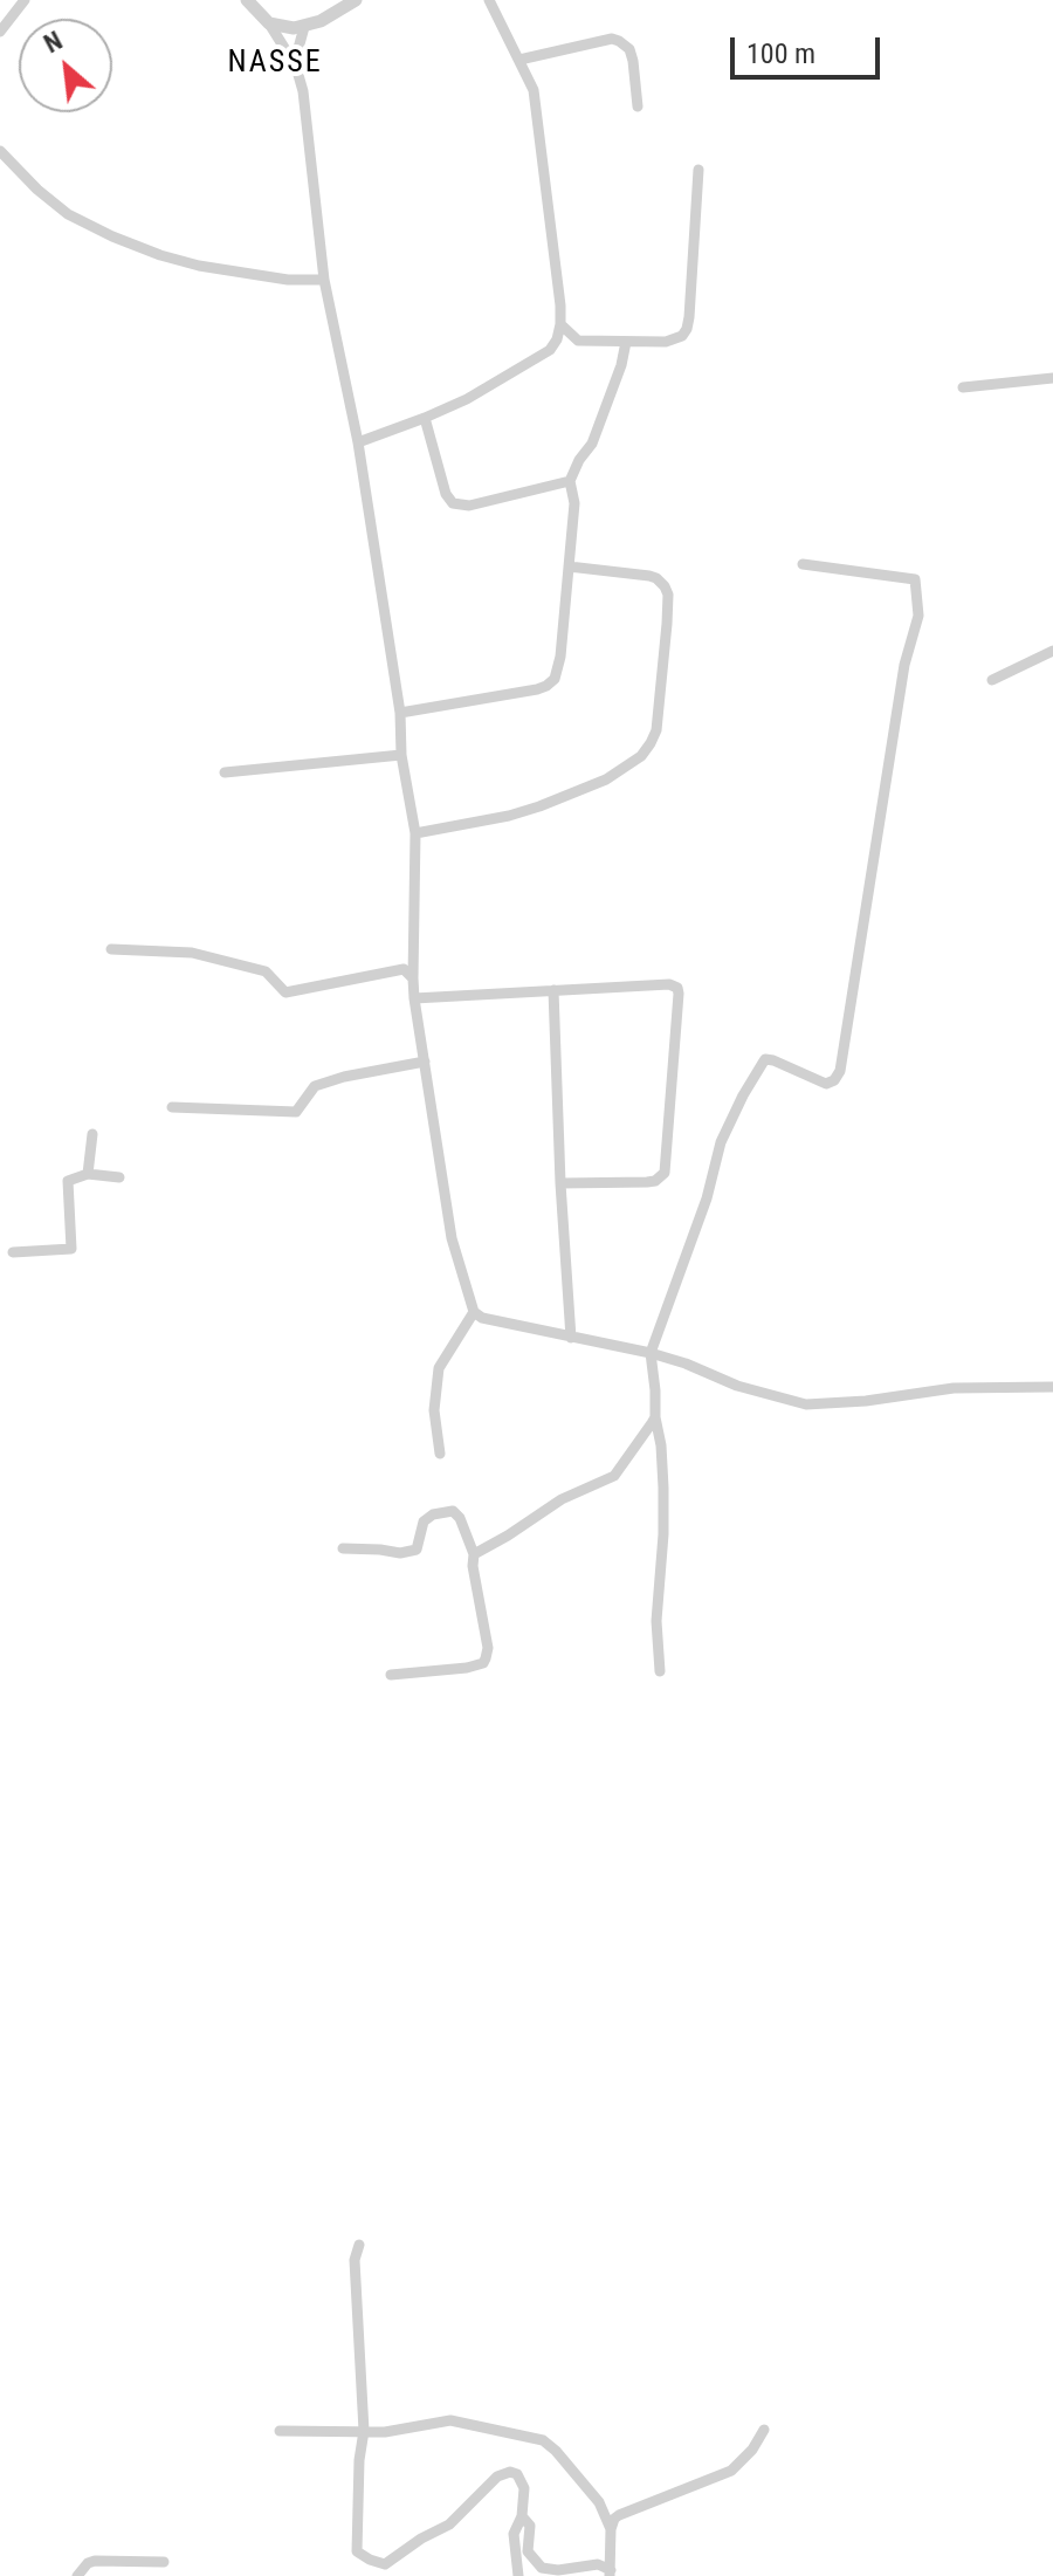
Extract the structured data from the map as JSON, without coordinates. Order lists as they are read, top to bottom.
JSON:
{
  "districts": ["NASSE"],
  "scale_bar": "100 m",
  "north": "top left"
}
